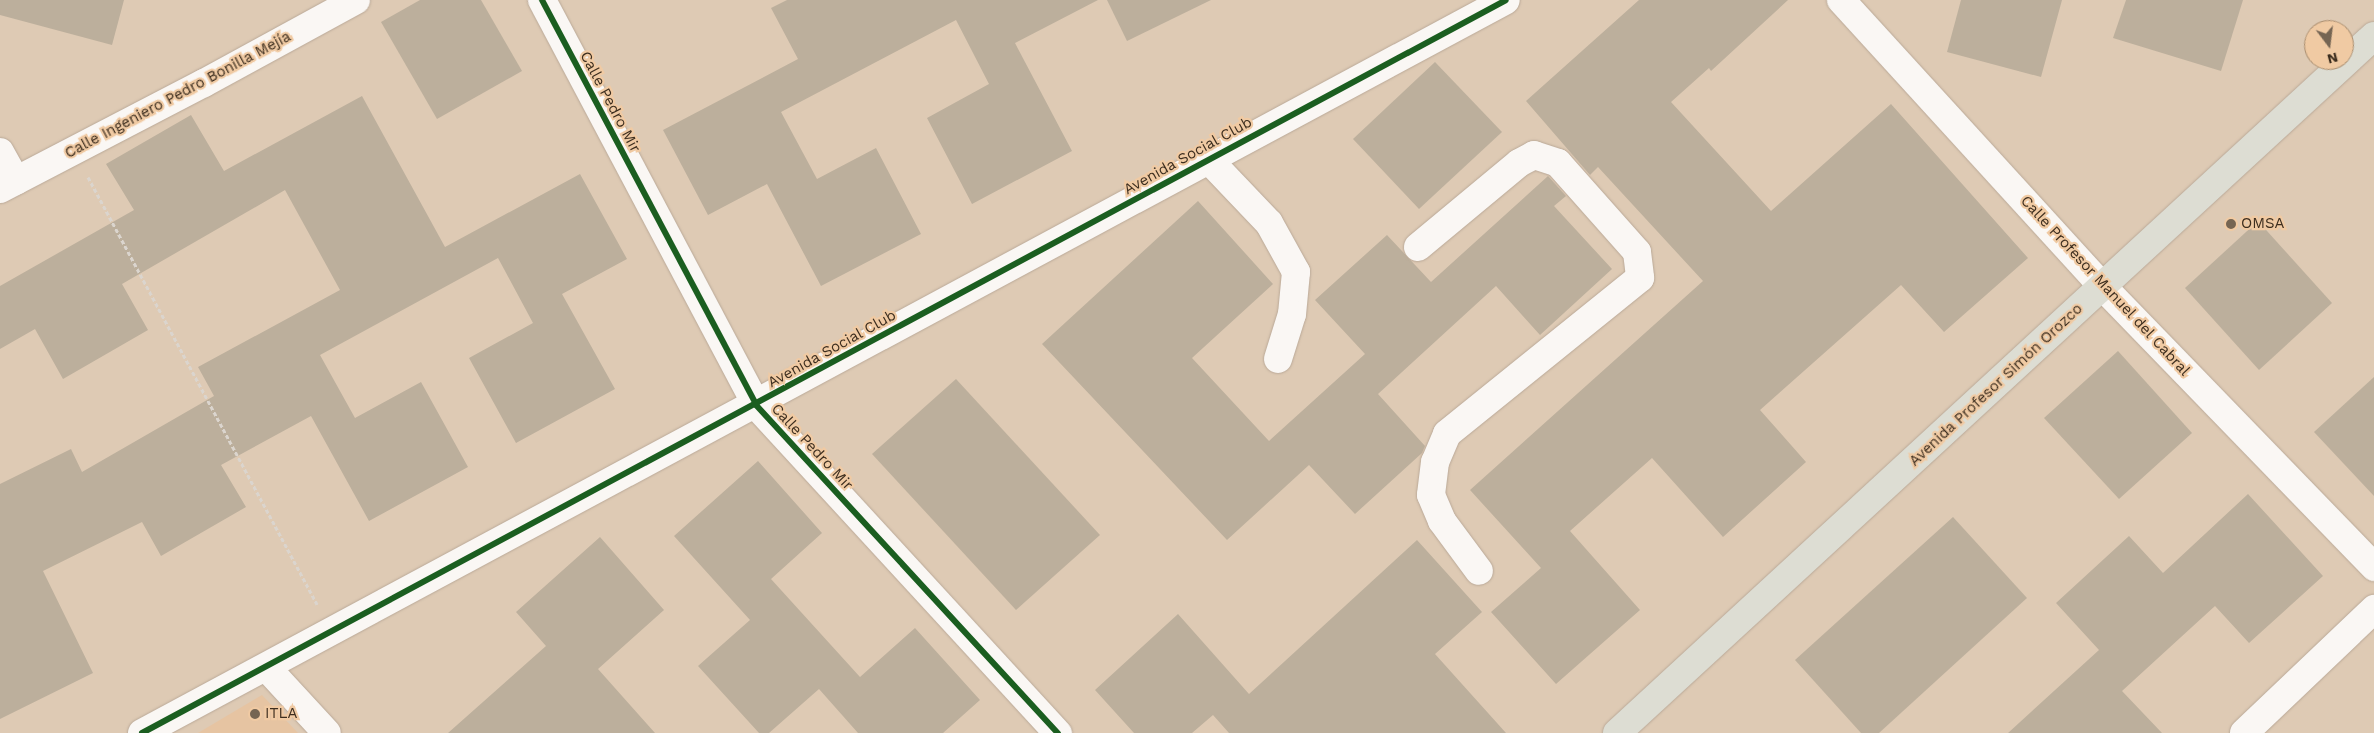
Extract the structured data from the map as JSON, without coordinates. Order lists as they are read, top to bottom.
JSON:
{
  "streets": {
    "main road": ["Avenida Profesor Simón Orozco"],
    "street": [
      "Calle Ingeniero Pedro Bonilla Mejía",
      "Calle Pedro Mir",
      "Avenida Social Club",
      "Calle Profesor Manuel del Cabral"
    ]
  },
  "crossings": [
    ["Calle Pedro Mir", "Avenida Social Club"],
    ["Calle Profesor Manuel del Cabral", "Avenida Profesor Simón Orozco"]
  ],
  "places": ["OMSA", "ITLA"],
  "north": "bottom"
}
